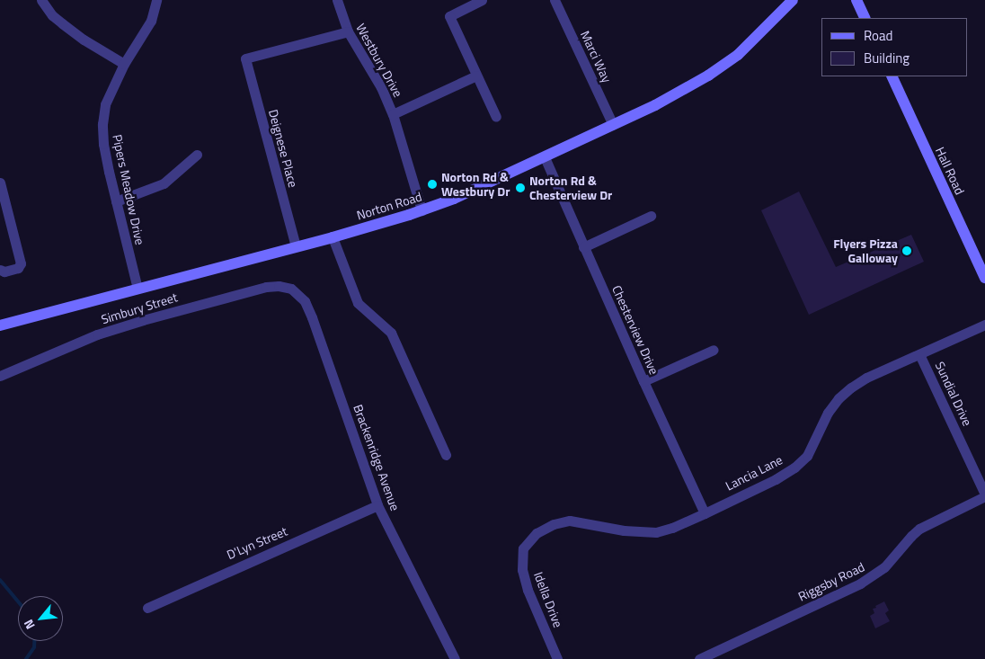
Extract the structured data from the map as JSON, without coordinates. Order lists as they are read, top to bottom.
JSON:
{
  "streets": {
    "main road": ["Hall Road", "Norton Road"],
    "street": [
      "Marci Way",
      "Westbury Drive",
      "Deignese Place",
      "Pipers Meadow Drive",
      "Simbury Street",
      "Chesterview Drive",
      "Sundial Drive",
      "Brackenridge Avenue",
      "Lancia Lane",
      "D'Lyn Street",
      "Riggsby Road",
      "Idella Drive"
    ]
  },
  "crossings": [
    ["Marci Way", "Norton Road"],
    ["Westbury Drive", "Deignese Place"],
    ["Westbury Drive", "Norton Road"],
    ["Deignese Place", "Norton Road"],
    ["Pipers Meadow Drive", "Norton Road"],
    ["Norton Road", "Chesterview Drive"],
    ["Simbury Street", "Brackenridge Avenue"],
    ["Chesterview Drive", "Lancia Lane"],
    ["Sundial Drive", "Lancia Lane"],
    ["Sundial Drive", "Riggsby Road"],
    ["Brackenridge Avenue", "D'Lyn Street"],
    ["Lancia Lane", "Idella Drive"]
  ],
  "places": ["Norton Rd & Westbury Dr", "Norton Rd & Chesterview Dr", "Flyers Pizza Galloway"],
  "legend": ["Road", "Building"],
  "north": "bottom left"
}
